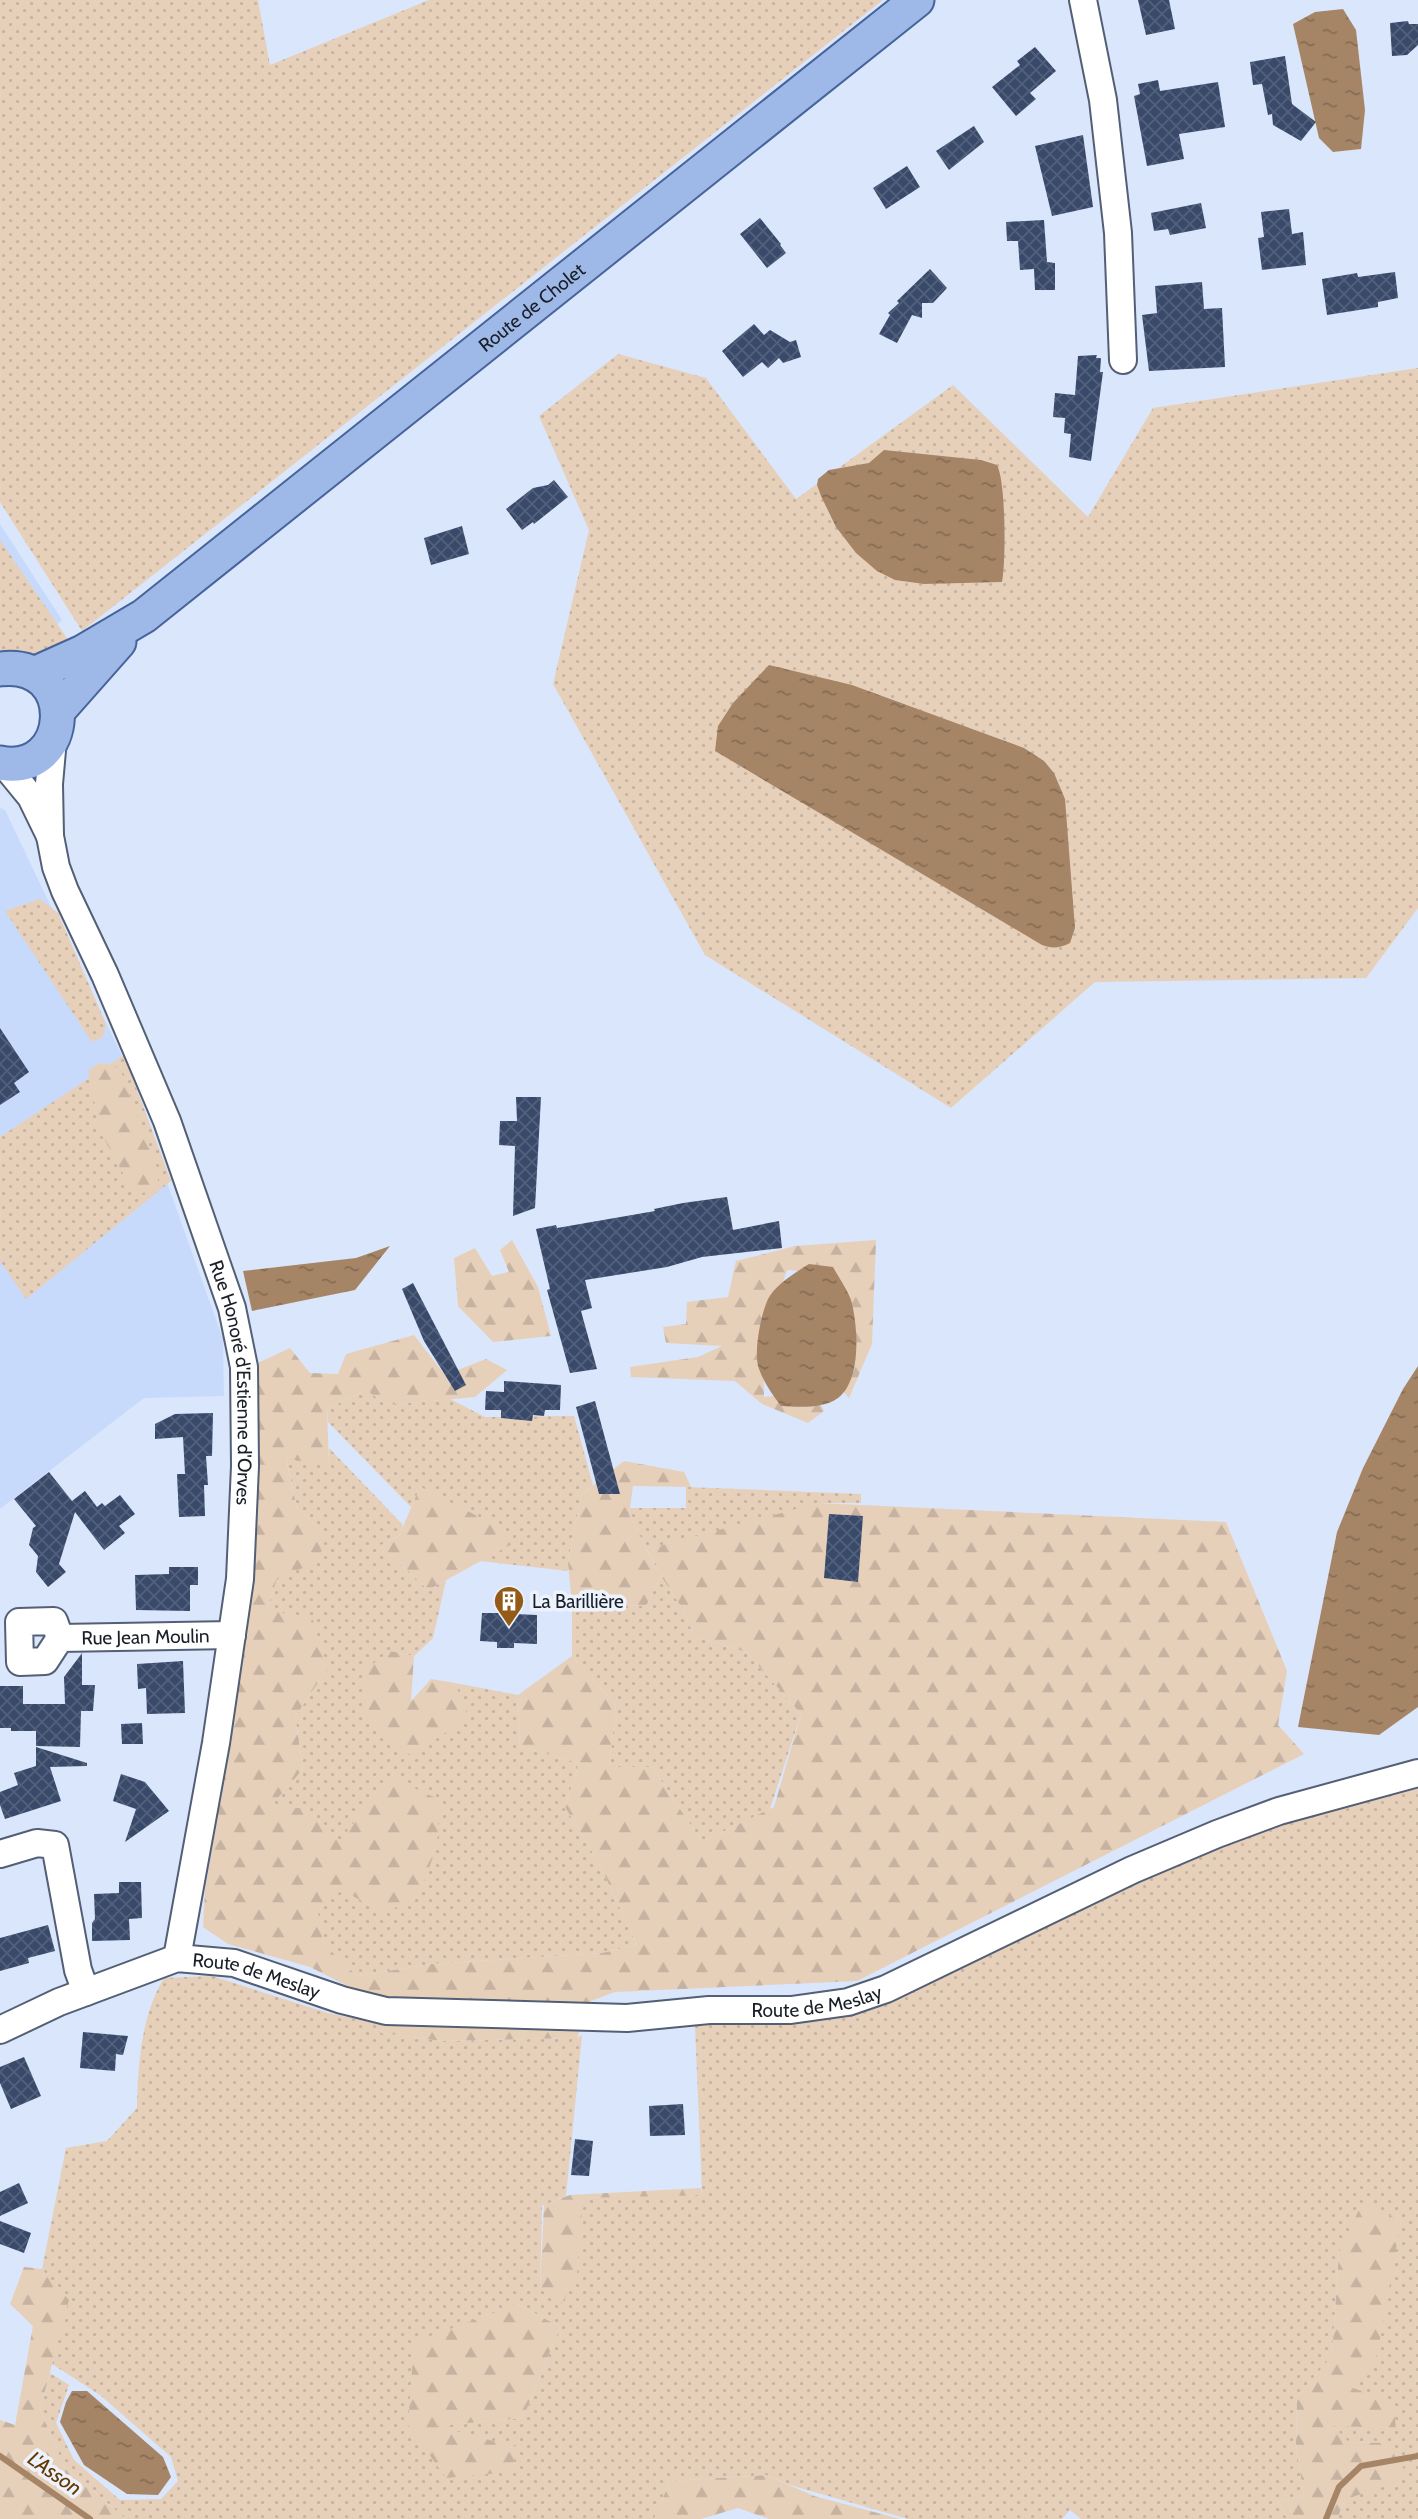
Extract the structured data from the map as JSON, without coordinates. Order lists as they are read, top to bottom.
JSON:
{
  "streets": {
    "main road": ["Route de Cholet"],
    "street": ["Rue Honoré d'Estienne d'Orves", "Rue Jean Moulin", "Route de Meslay"]
  },
  "crossings": [
    ["Route de Cholet", "Rue Honoré d'Estienne d'Orves"],
    ["Rue Honoré d'Estienne d'Orves", "Rue Jean Moulin"],
    ["Rue Honoré d'Estienne d'Orves", "Route de Meslay"]
  ],
  "water": ["L'Asson"],
  "places": {
    "building": ["La Barillière"]
  }
}
